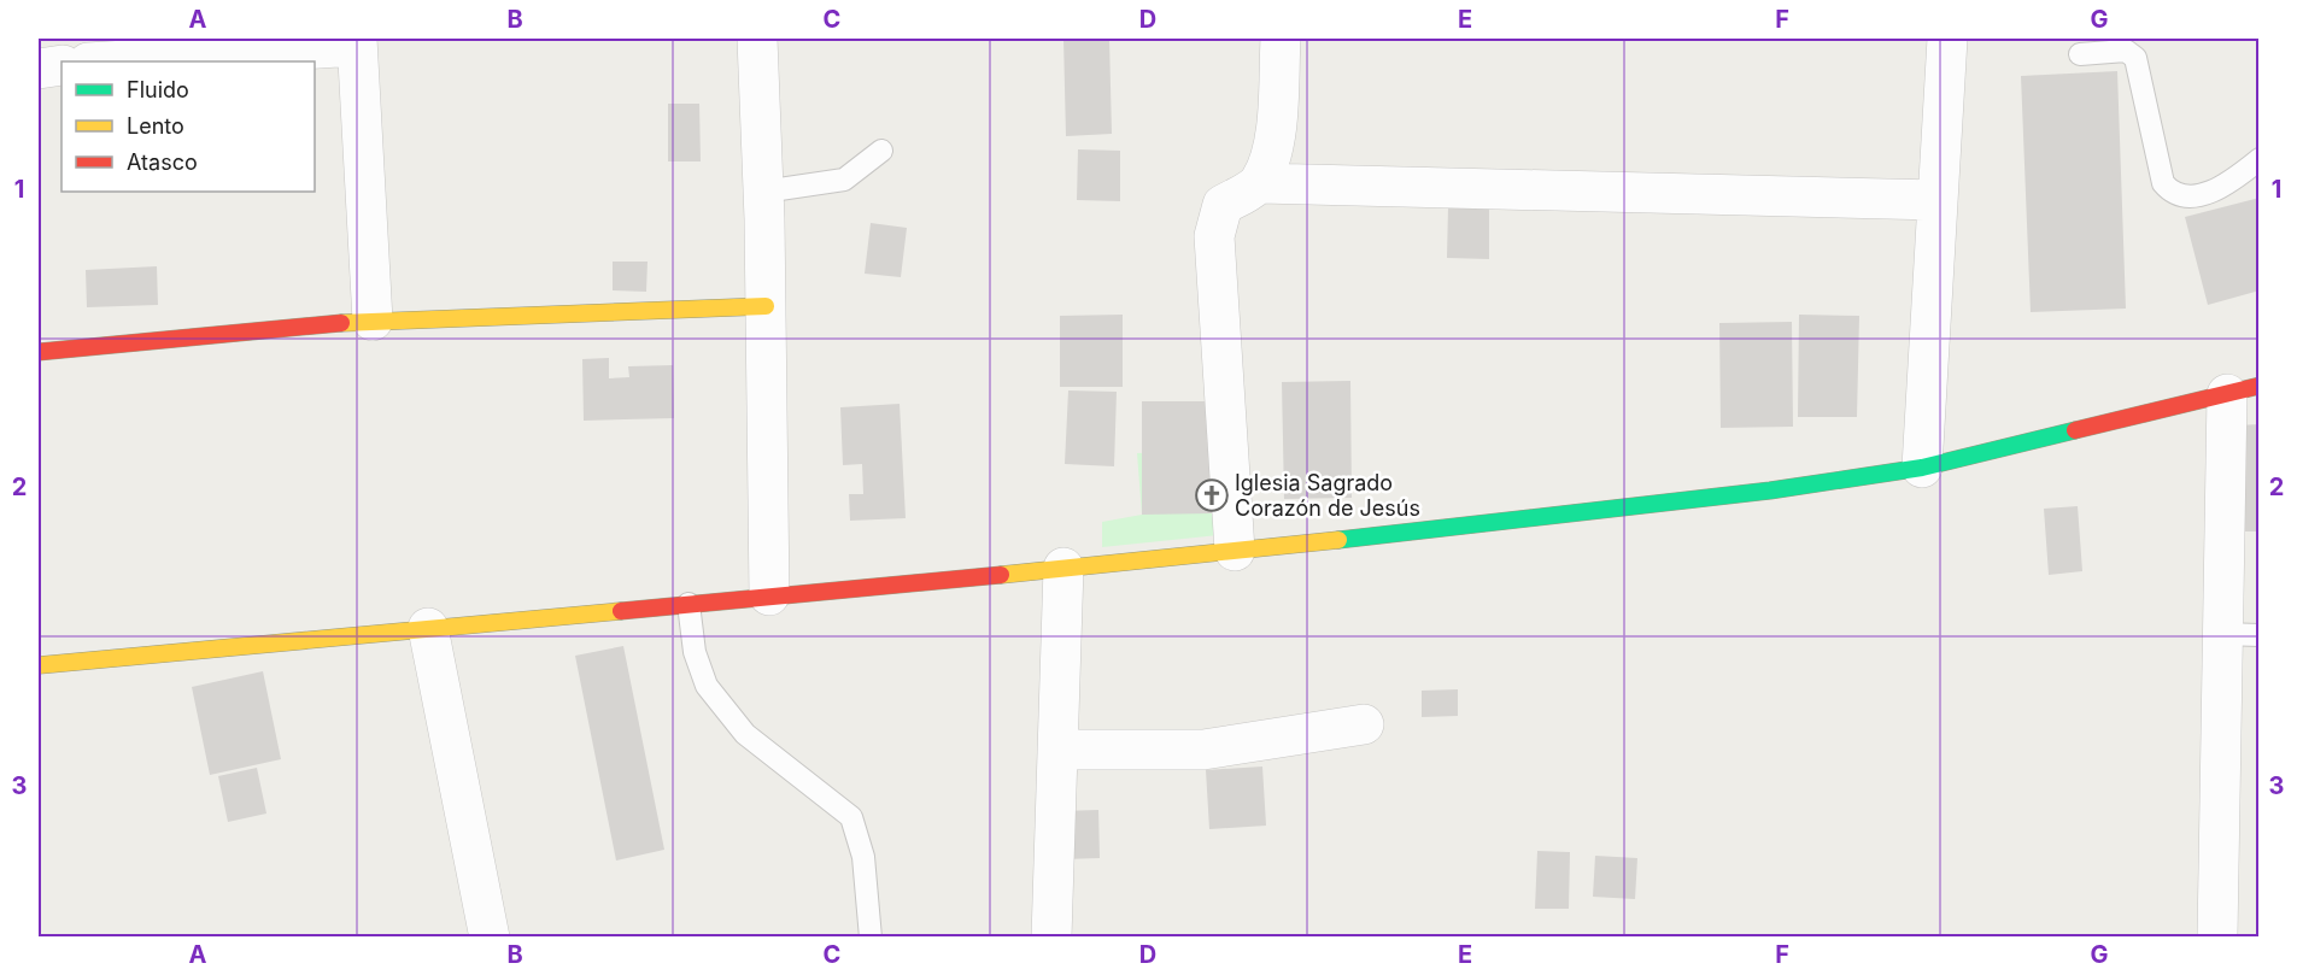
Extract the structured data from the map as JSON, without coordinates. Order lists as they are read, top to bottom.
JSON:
{
  "places": {
    "church": ["Iglesia Sagrado Corazón de Jesús"]
  },
  "legend": ["Fluido", "Lento", "Atasco"],
  "grid": {
    "columns": [
      "A",
      "B",
      "C",
      "D",
      "E",
      "F",
      "G"
    ],
    "rows": ["1", "2", "3"]
  }
}
